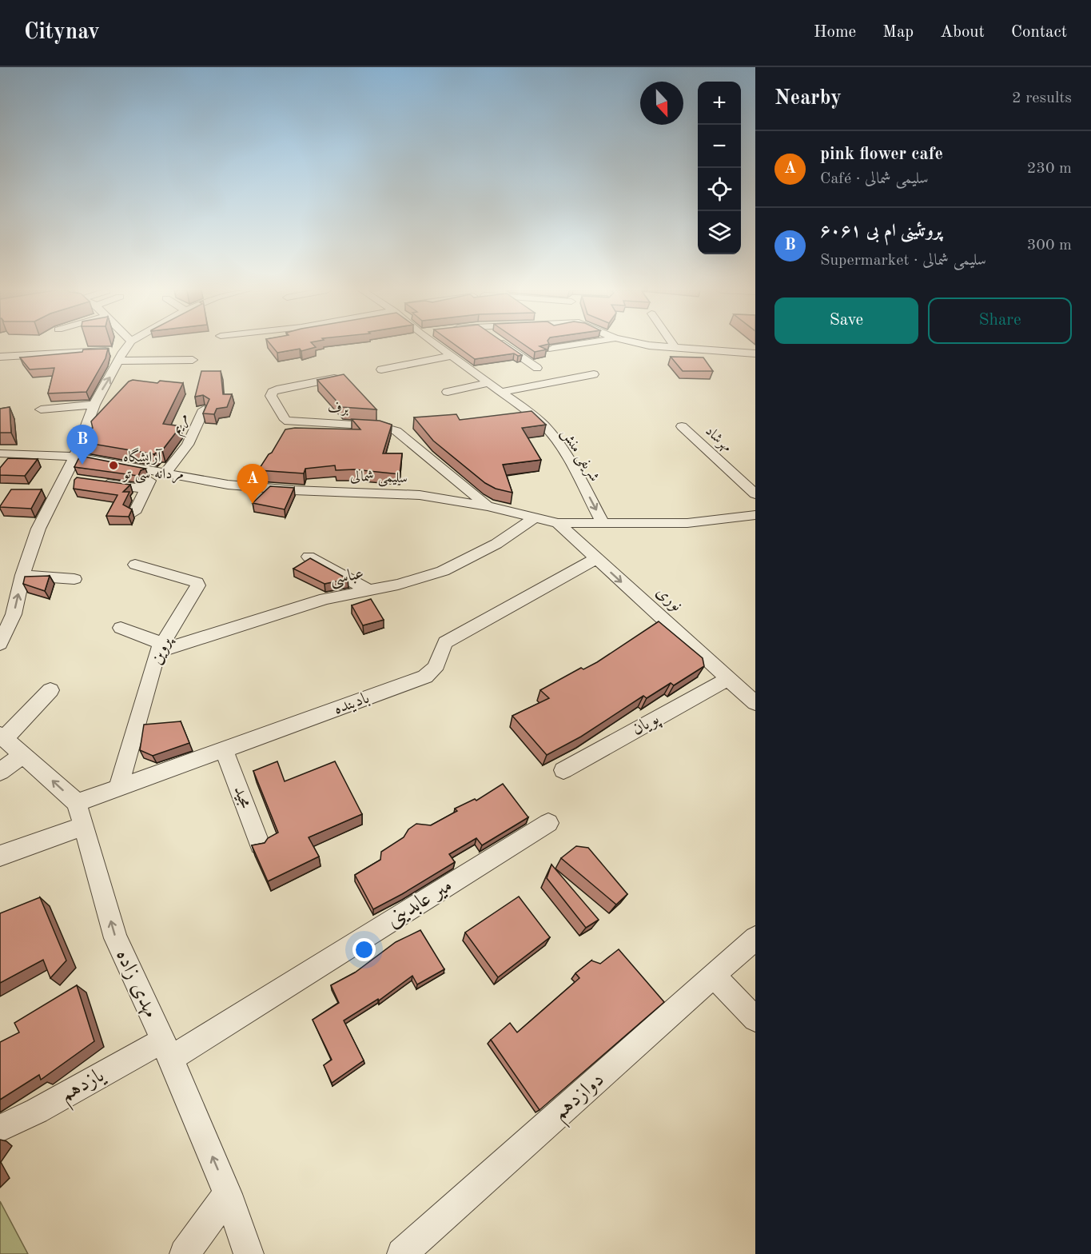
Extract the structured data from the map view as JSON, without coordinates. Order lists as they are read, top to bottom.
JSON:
{
  "streets": {
    "street": [
      "برف",
      "مریم",
      "مهرشاد",
      "شریفی منش",
      "سلیمی شمالی",
      "عباسی",
      "نوری",
      "پروین",
      "بادینده",
      "پویان",
      "مجید",
      "میر عابدینی",
      "مهدی زاده",
      "یازدهم",
      "دوازدهم"
    ]
  },
  "crossings": [
    ["برف", "سلیمی شمالی"],
    ["مریم", "سلیمی شمالی"],
    ["شریفی منش", "سلیمی شمالی"],
    ["سلیمی شمالی", "عباسی"],
    ["سلیمی شمالی", "نوری"],
    ["عباسی", "پروین"],
    ["نوری", "بادینده"],
    ["نوری", "پویان"],
    ["پروین", "بادینده"],
    ["بادینده", "مجید"],
    ["بادینده", "مهدی زاده"],
    ["میر عابدینی", "مهدی زاده"],
    ["میر عابدینی", "یازدهم"],
    ["مهدی زاده", "یازدهم"]
  ],
  "one_way": ["شریفی منش", "نوری", "مهدی زاده"],
  "places": ["آرایشگاه مردانه سی تو"],
  "north": "bottom",
  "page": {
    "header": "Citynav",
    "nav": [
      "Home",
      "Map",
      "About",
      "Contact"
    ],
    "heading": ["Nearby", "2 results"],
    "map_buttons": ["+", "−"],
    "list": [
      {
        "mark": "A",
        "name": "pink flower cafe",
        "note": "Café · سلیمی شمالی",
        "value": "230 m"
      },
      {
        "mark": "B",
        "name": "پروتئینی ام بی ۶۰۶۱",
        "note": "Supermarket · سلیمی شمالی",
        "value": "300 m"
      }
    ],
    "buttons": ["Save", "Share"],
    "pins": ["B", "A"]
  }
}
